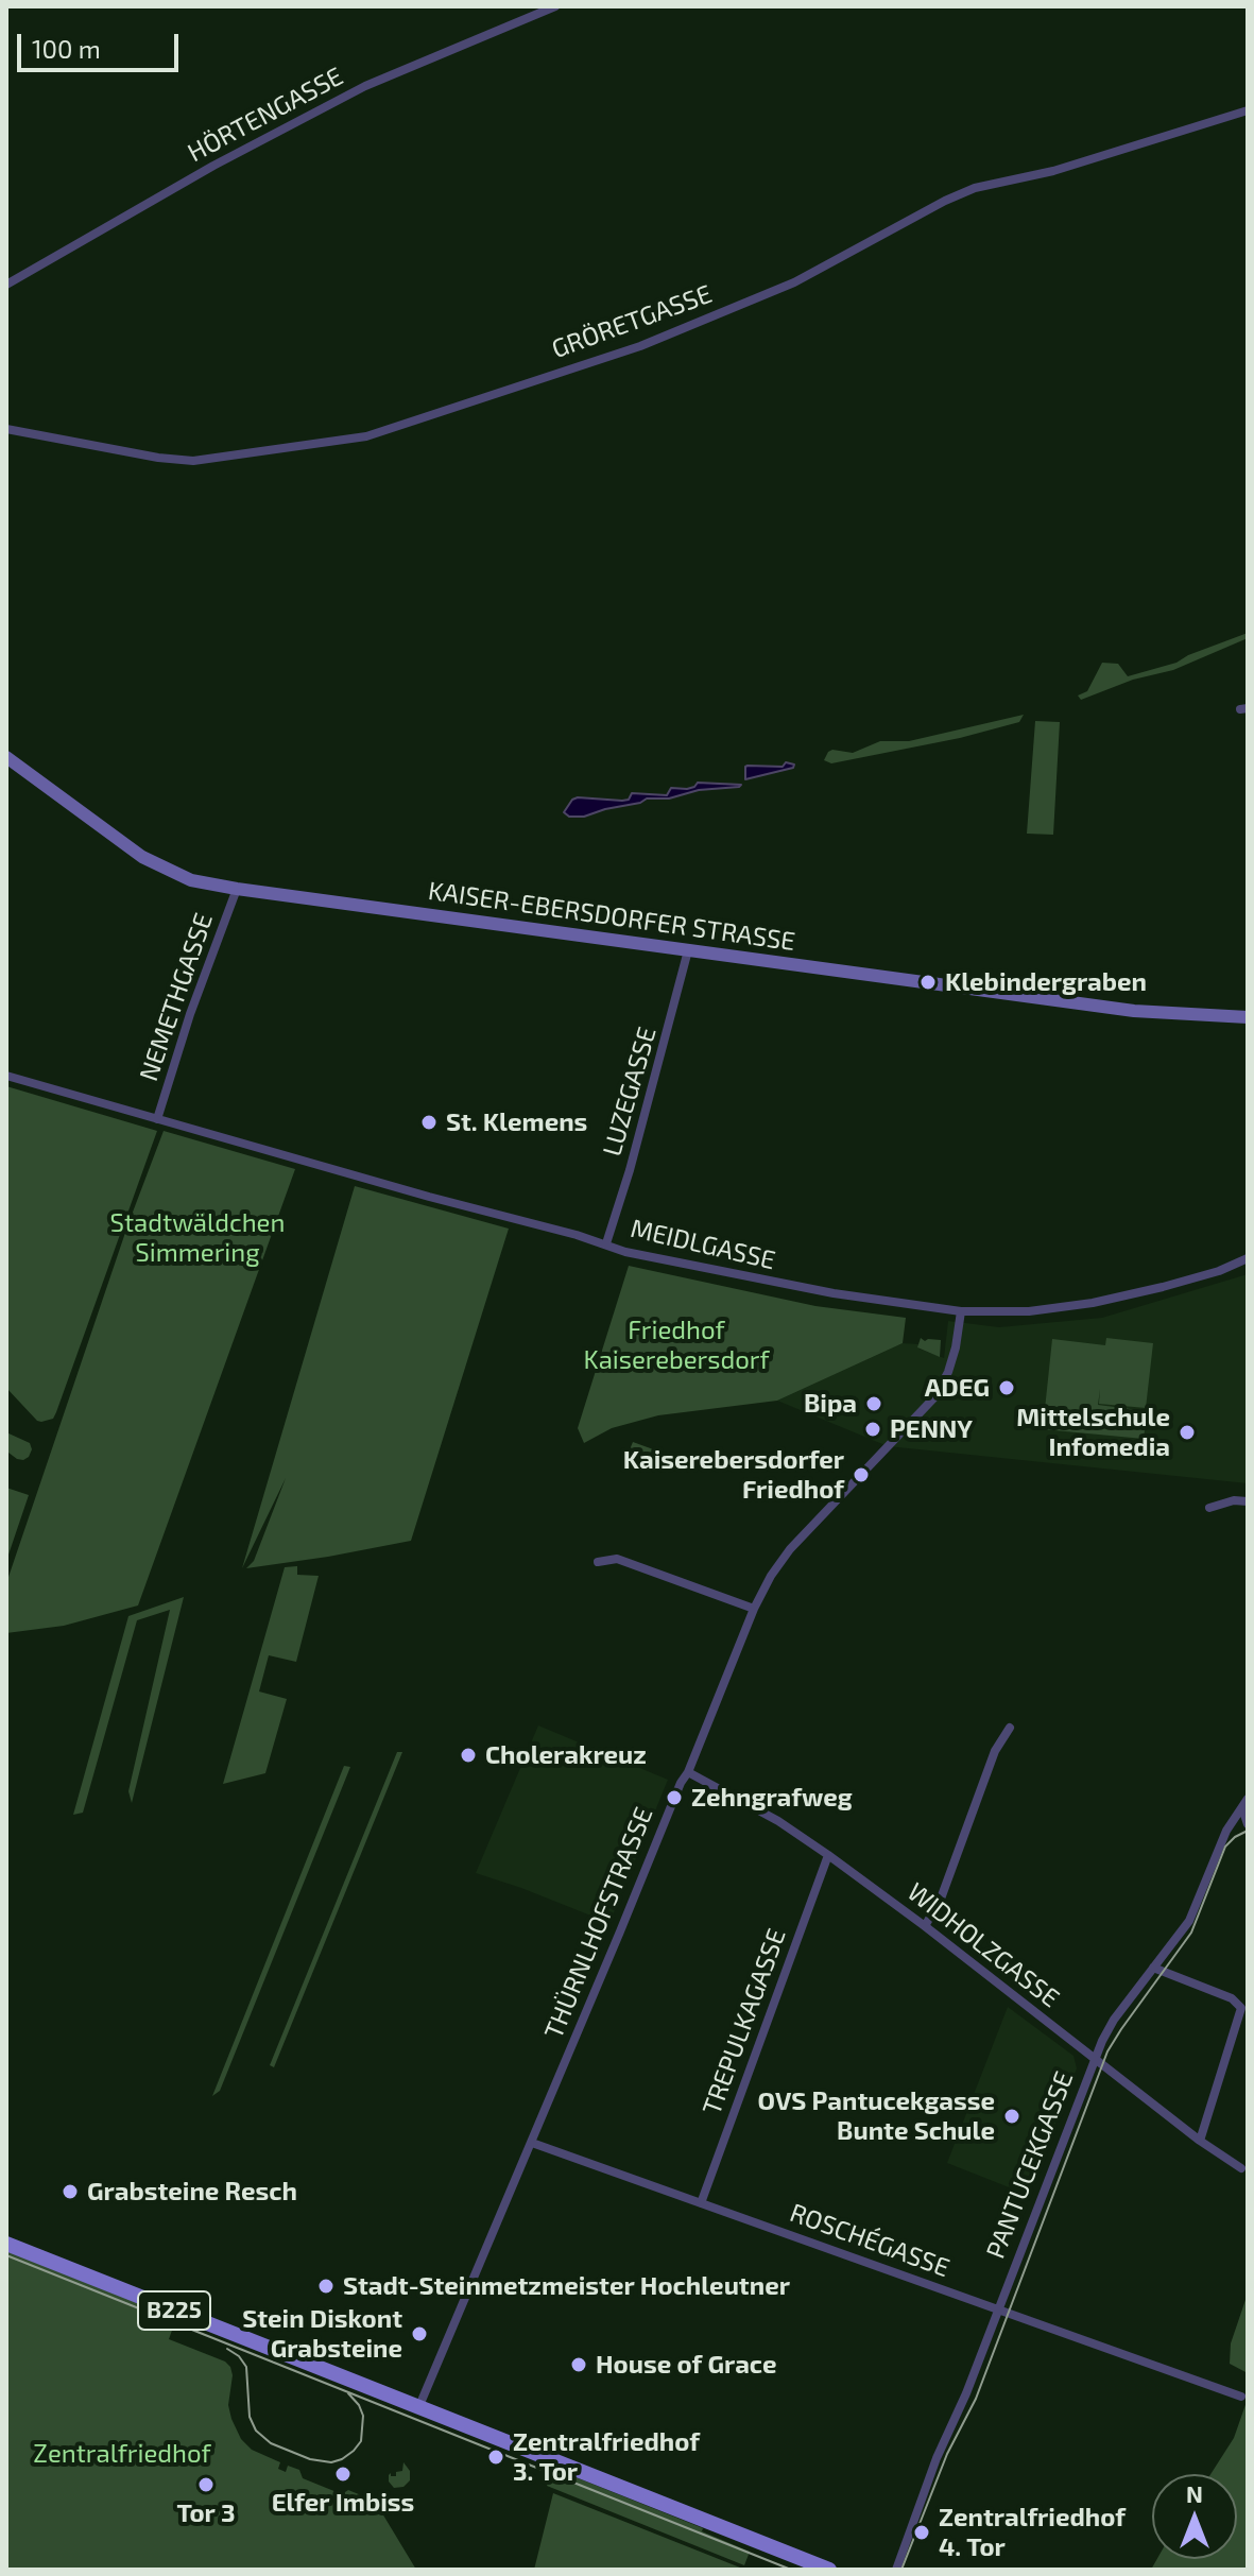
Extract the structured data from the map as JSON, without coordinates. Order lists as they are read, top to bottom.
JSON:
{
  "streets": {
    "main road": ["KAISER-EBERSDORFER STRASSE", "B225"],
    "street": [
      "HÖRTENGASSE",
      "GRÖRETGASSE",
      "NEMETHGASSE",
      "LUZEGASSE",
      "MEIDLGASSE",
      "THÜRNLHOFSTRASSE",
      "WIDHOLZGASSE",
      "TREPULKAGASSE",
      "PANTUCEKGASSE",
      "ROSCHÉGASSE"
    ]
  },
  "crossings": [
    ["KAISER-EBERSDORFER STRASSE", "NEMETHGASSE"],
    ["KAISER-EBERSDORFER STRASSE", "LUZEGASSE"],
    ["NEMETHGASSE", "MEIDLGASSE"],
    ["LUZEGASSE", "MEIDLGASSE"],
    ["MEIDLGASSE", "THÜRNLHOFSTRASSE"],
    ["THÜRNLHOFSTRASSE", "WIDHOLZGASSE"],
    ["THÜRNLHOFSTRASSE", "ROSCHÉGASSE"],
    ["THÜRNLHOFSTRASSE", "B225"],
    ["WIDHOLZGASSE", "TREPULKAGASSE"],
    ["WIDHOLZGASSE", "PANTUCEKGASSE"],
    ["TREPULKAGASSE", "ROSCHÉGASSE"],
    ["PANTUCEKGASSE", "ROSCHÉGASSE"]
  ],
  "parks": ["Stadtwäldchen Simmering", "Friedhof Kaiserebersdorf", "Zentralfriedhof"],
  "places": [
    "Klebindergraben",
    "St. Klemens",
    "ADEG",
    "Bipa",
    "PENNY",
    "Mittelschule Infomedia",
    "Kaiserebersdorfer Friedhof",
    "Cholerakreuz",
    "Zehngrafweg",
    "OVS Pantucekgasse Bunte Schule",
    "Grabsteine Resch",
    "Stadt-Steinmetzmeister Hochleutner",
    "Stein Diskont Grabsteine",
    "House of Grace",
    "Zentralfriedhof 3. Tor",
    "Elfer Imbiss",
    "Tor 3",
    "Zentralfriedhof 4. Tor"
  ],
  "scale_bar": "100 m",
  "north": "top"
}
